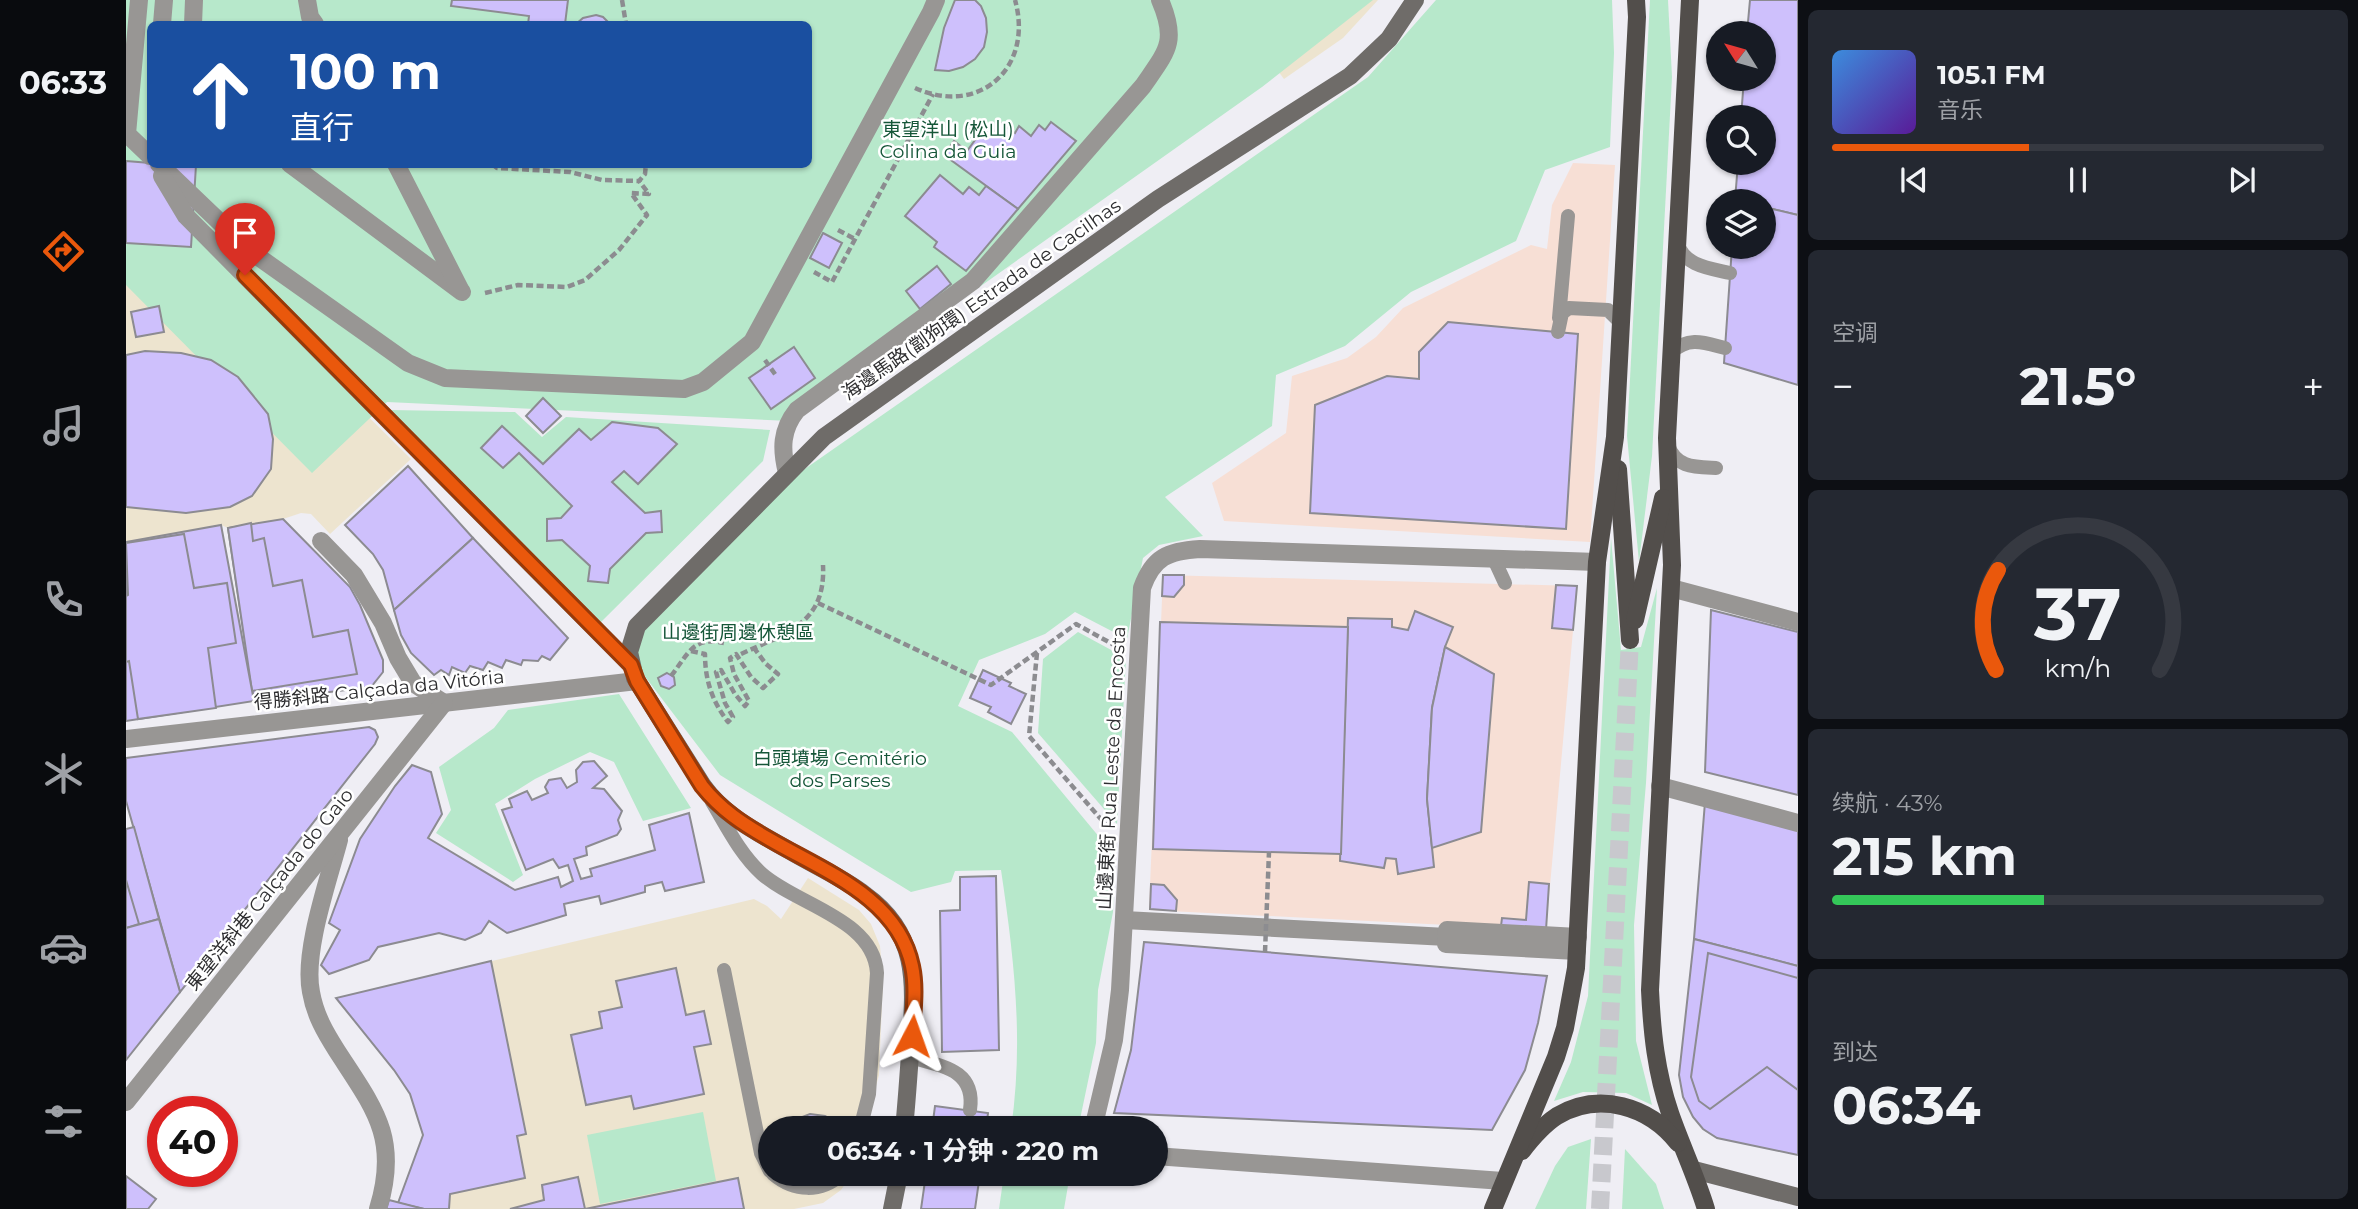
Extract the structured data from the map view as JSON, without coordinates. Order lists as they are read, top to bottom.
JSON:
{
  "streets": {
    "street": [
      "海邊馬路(劏狗環) Estrada de Cacilhas",
      "得勝斜路 Calçada da Vitória",
      "山邊東街 Rua Leste da Encosta",
      "東望洋斜巷 Calçada do Gaio"
    ]
  },
  "crossings": [
    ["海邊馬路(劏狗環) Estrada de Cacilhas", "得勝斜路 Calçada da Vitória"],
    ["得勝斜路 Calçada da Vitória", "東望洋斜巷 Calçada do Gaio"]
  ],
  "parks": ["東望洋山 (松山) Colina da Guia", "山邊街周邊休憩區", "白頭墳場 Cemitério dos Parses"],
  "north": "top left",
  "page": {
    "tabs": "06:33",
    "turn": ["100 m", "直行"],
    "song": ["105.1 FM", "音乐"],
    "tile": [
      "空调",
      ["续航 · 43%", "215 km"],
      ["到达", "06:34"]
    ],
    "heat": ["−", "21.5°", "+"],
    "limit": "40",
    "trip": "06:34 · 1 分钟 · 220 m",
    "gauge": ["37", "km/h"]
  }
}
